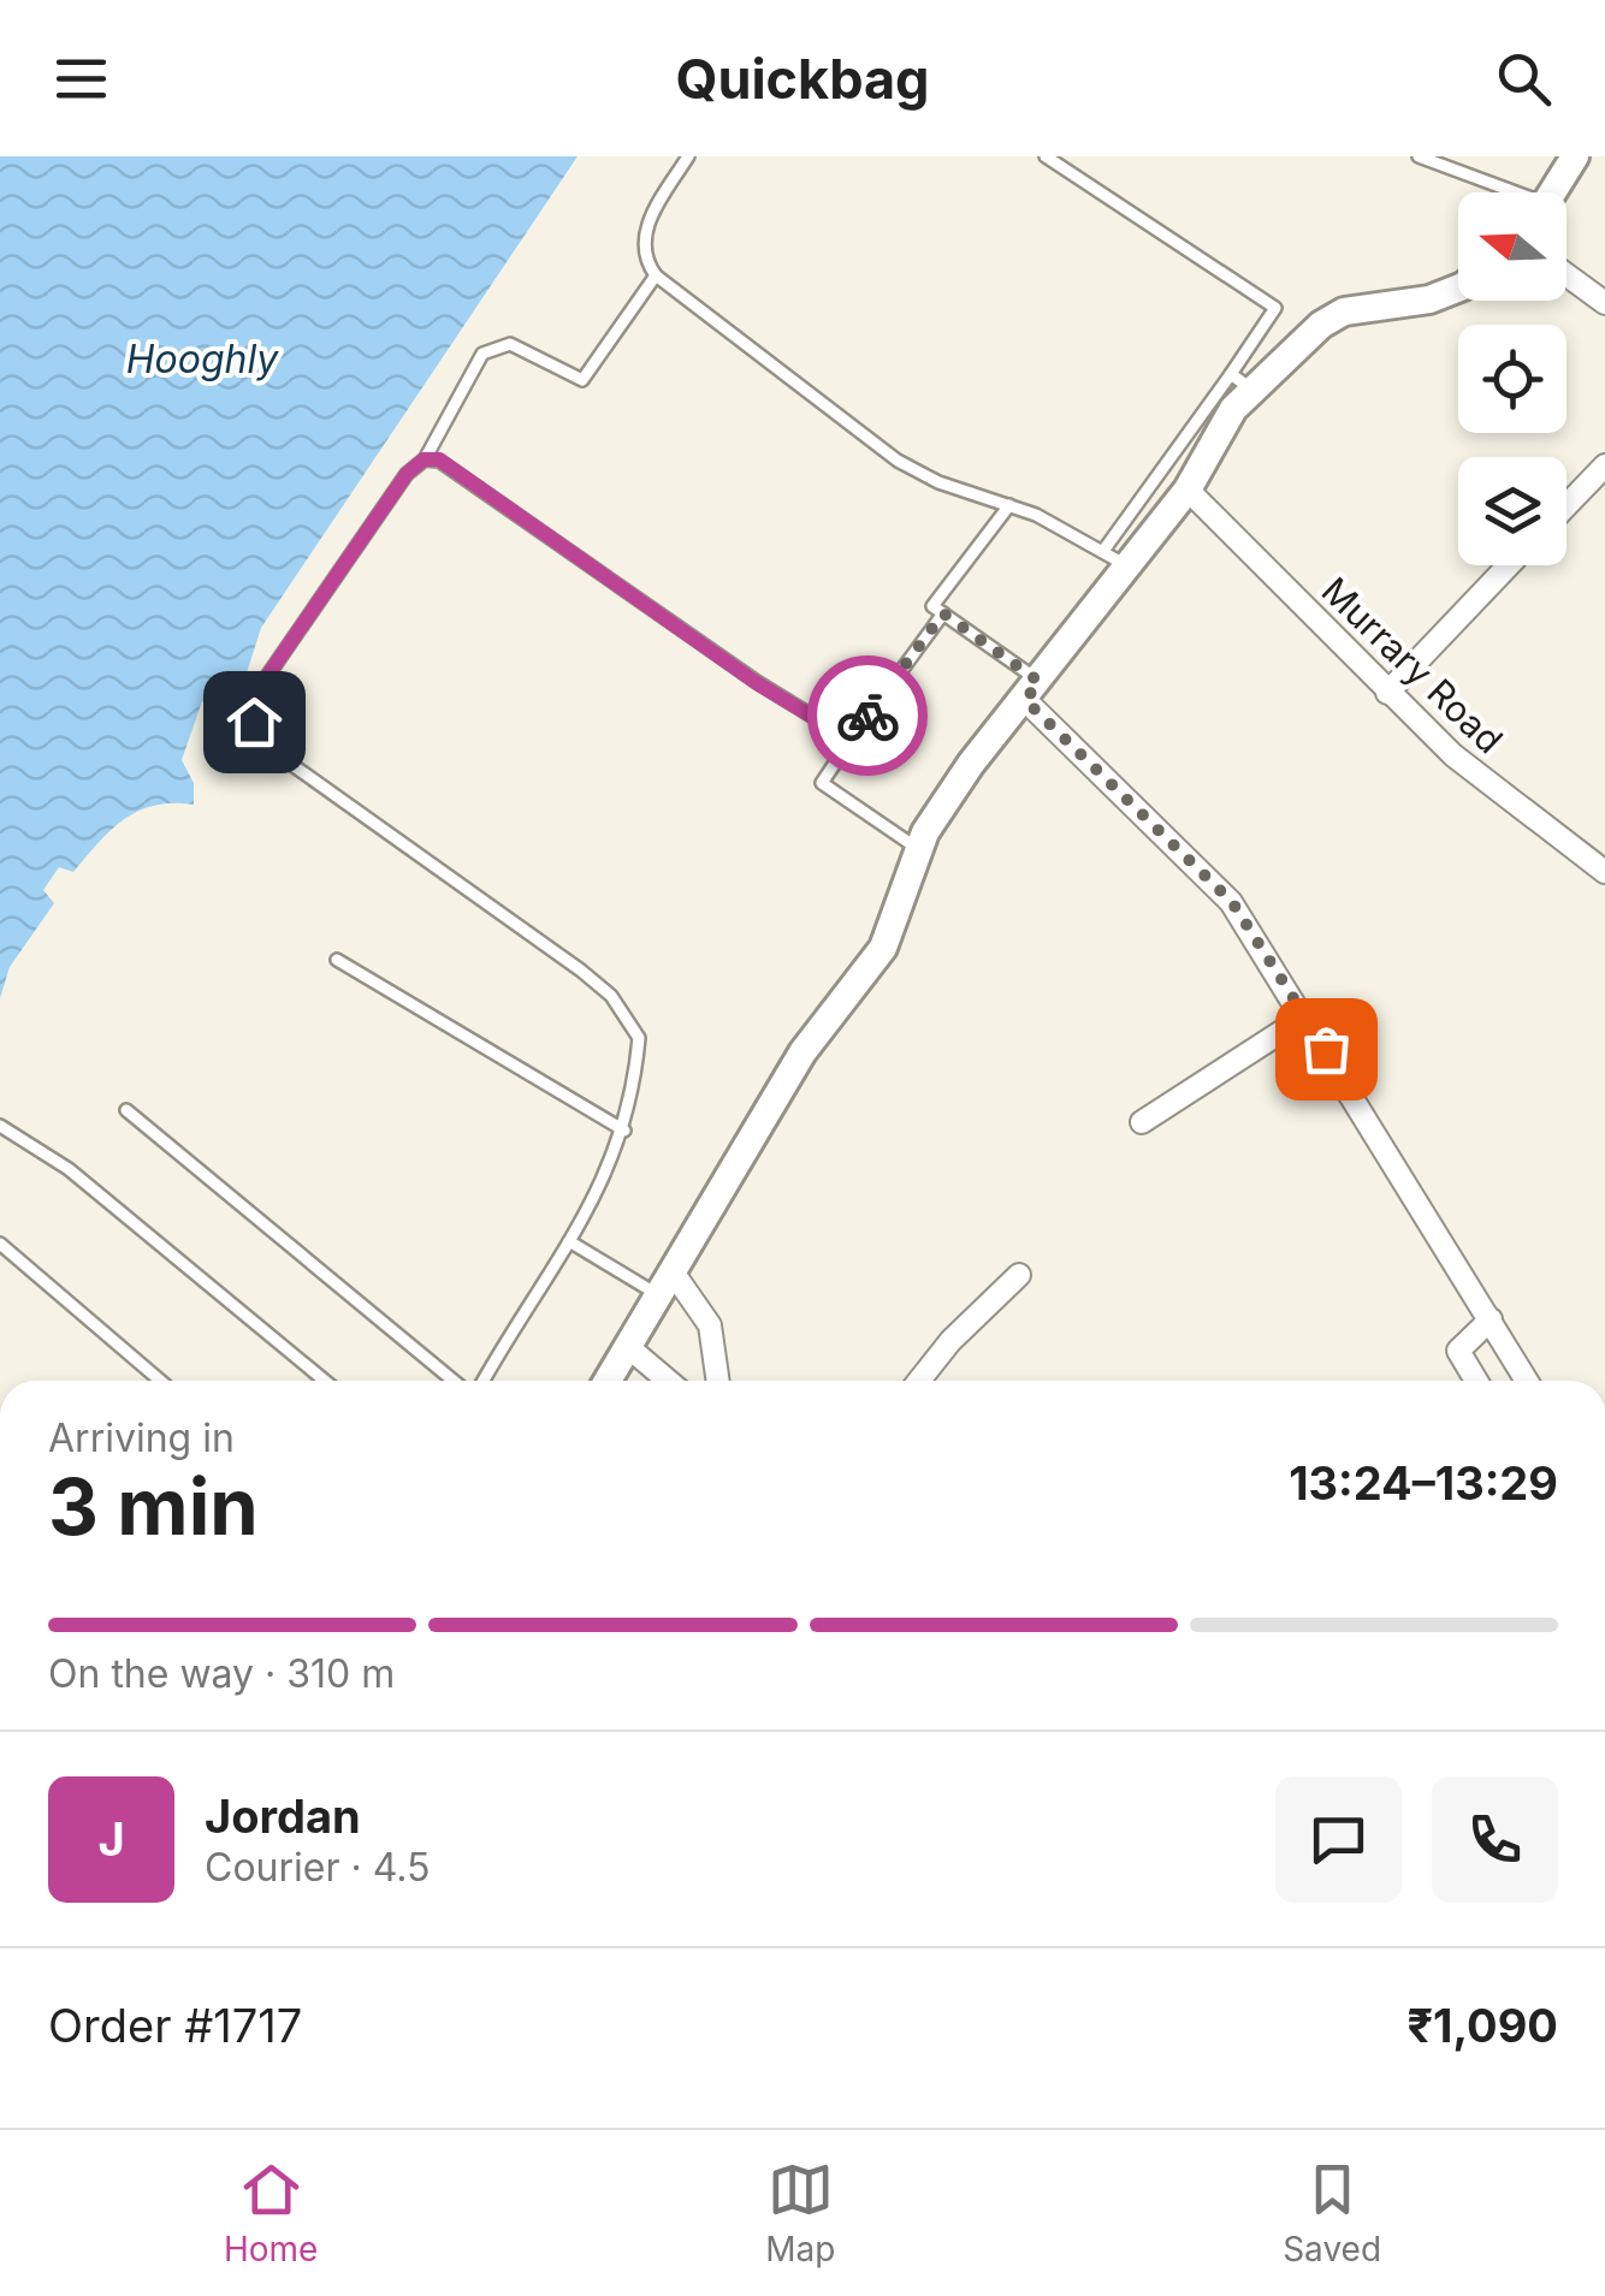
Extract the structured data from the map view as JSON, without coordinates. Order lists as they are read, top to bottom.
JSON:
{
  "streets": {
    "street": ["Murrary Road"]
  },
  "water": ["Hooghly"],
  "north": "left",
  "page": {
    "header": "Quickbag",
    "heading": ["3 min", "Arriving in", "13:24–13:29"],
    "panel": [
      "Jordan",
      "Courier · 4.5",
      "Order #1717",
      "₹1,090"
    ],
    "bar": "On the way · 310 m",
    "round": "J",
    "tabs": ["Home", "Map", "Saved"]
  }
}
